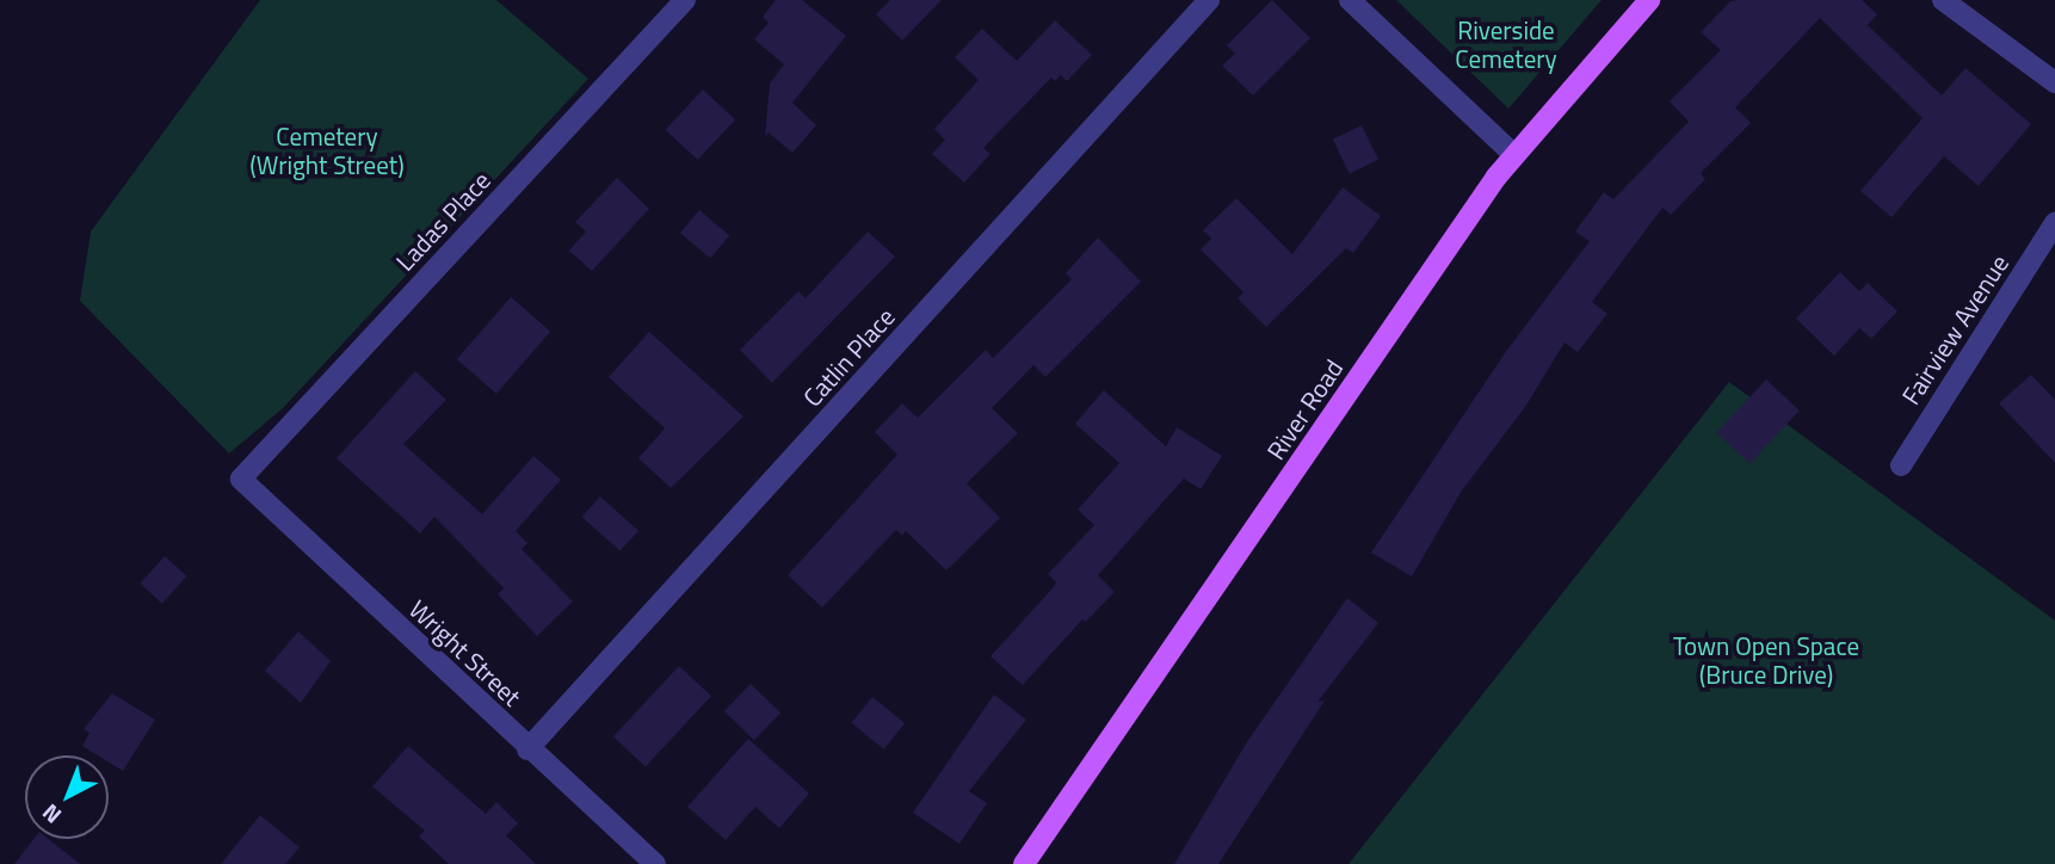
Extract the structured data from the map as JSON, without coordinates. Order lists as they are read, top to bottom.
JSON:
{
  "streets": {
    "main road": ["River Road"],
    "street": [
      "Ladas Place",
      "Fairview Avenue",
      "Catlin Place",
      "Wright Street"
    ]
  },
  "crossings": [
    ["Ladas Place", "Wright Street"],
    ["Catlin Place", "Wright Street"]
  ],
  "parks": ["Riverside Cemetery", "Cemetery (Wright Street)", "Town Open Space (Bruce Drive)"],
  "north": "bottom left"
}
